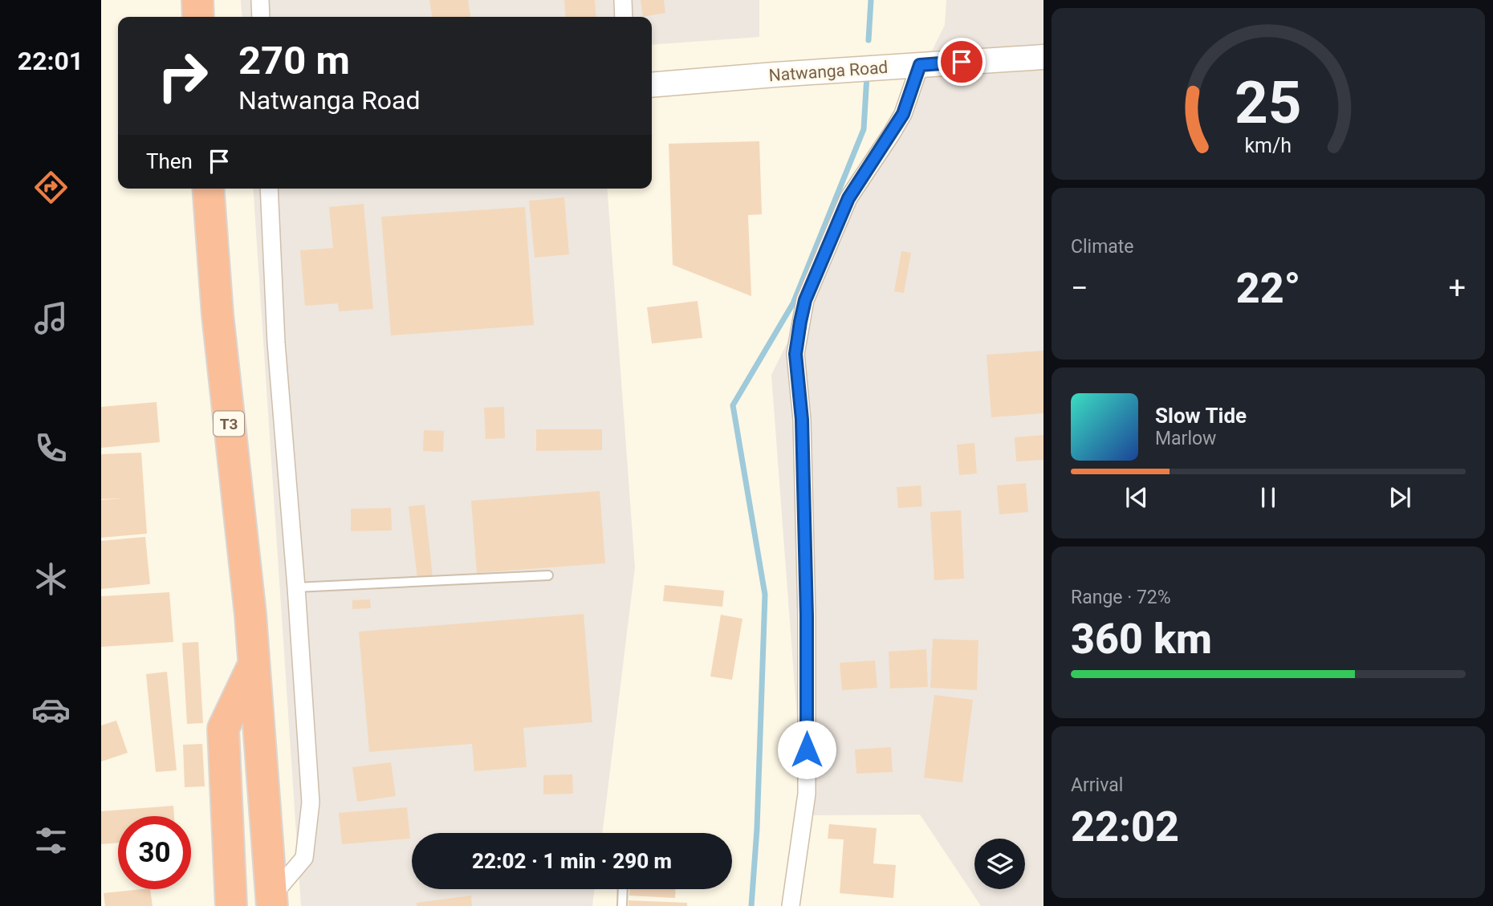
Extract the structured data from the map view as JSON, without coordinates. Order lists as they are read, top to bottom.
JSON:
{
  "streets": {
    "highway": ["T3"],
    "street": ["Natwanga Road"]
  },
  "page": {
    "tabs": "22:01",
    "turn": ["270 m", "Natwanga Road"],
    "then": "Then",
    "tile": [
      "Climate",
      ["Range · 72%", "360 km"],
      ["Arrival", "22:02"]
    ],
    "heat": ["−", "22°", "+"],
    "song": ["Slow Tide", "Marlow"],
    "limit": "30",
    "trip": "22:02 · 1 min · 290 m",
    "gauge": ["25", "km/h"]
  }
}
